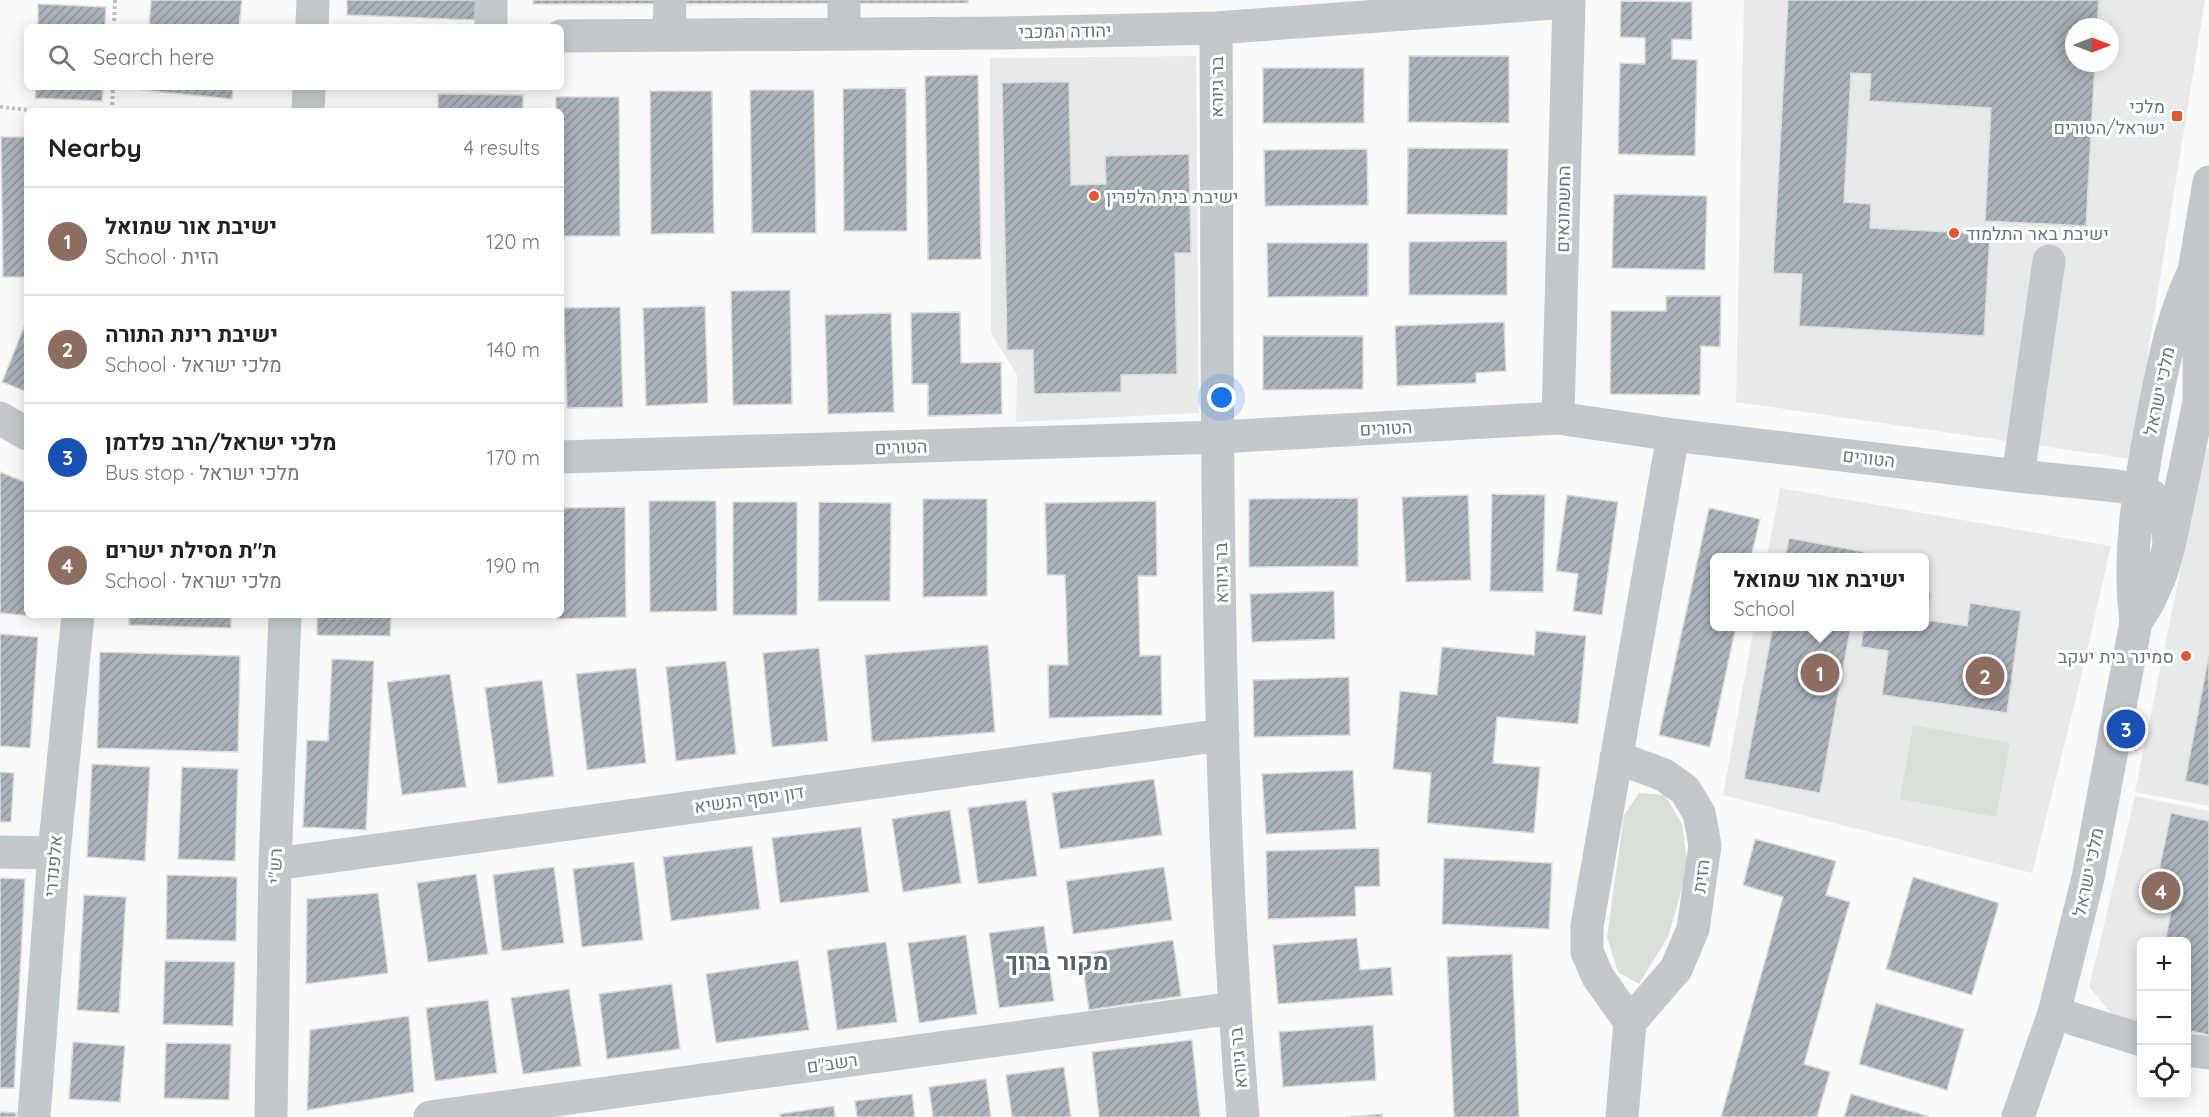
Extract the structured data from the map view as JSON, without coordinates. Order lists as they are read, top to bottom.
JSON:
{
  "streets": {
    "street": [
      "יהודה המכבי",
      "בר גיורא",
      "החשמונאים",
      "מלכי ישראל",
      "הטורים",
      "דון יוסף הנשיא",
      "אלפנדרי",
      "רש\"י",
      "הזית",
      "רשב\"ם"
    ]
  },
  "crossings": [
    ["יהודה המכבי", "בר גיורא"],
    ["יהודה המכבי", "החשמונאים"],
    ["בר גיורא", "הטורים"],
    ["בר גיורא", "דון יוסף הנשיא"],
    ["בר גיורא", "רשב\"ם"],
    ["החשמונאים", "הטורים"],
    ["מלכי ישראל", "הטורים"],
    ["דון יוסף הנשיא", "רש\"י"]
  ],
  "districts": ["מקור ברוך"],
  "places": {
    "transit": ["מלכי ישראל/הטורים"],
    "other": ["ישיבת בית הלפרין", "ישיבת באר התלמוד", "סמינר בית יעקב"]
  },
  "north": "right",
  "page": {
    "search": "Search here",
    "heading": ["Nearby", "4 results"],
    "list": [
      {
        "mark": "1",
        "name": "ישיבת אור שמואל",
        "note": "School · הזית",
        "value": "120 m"
      },
      {
        "mark": "2",
        "name": "ישיבת רינת התורה",
        "note": "School · מלכי ישראל",
        "value": "140 m"
      },
      {
        "mark": "3",
        "name": "מלכי ישראל/הרב פלדמן",
        "note": "Bus stop · מלכי ישראל",
        "value": "170 m"
      },
      {
        "mark": "4",
        "name": "ת\"ת מסילת ישרים",
        "note": "School · מלכי ישראל",
        "value": "190 m"
      }
    ],
    "popup": ["ישיבת אור שמואל", "School"],
    "pins": [
      "1",
      "2",
      "3",
      "4"
    ],
    "map_buttons": ["+", "−"]
  }
}
